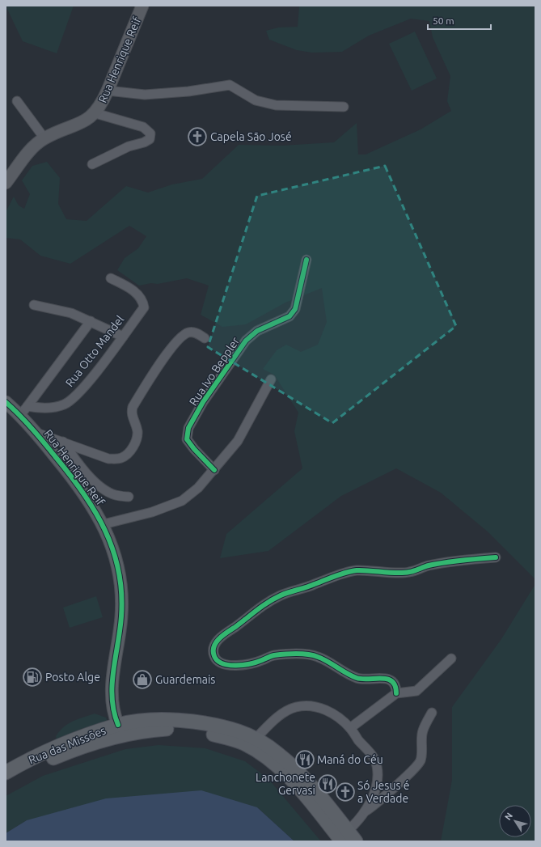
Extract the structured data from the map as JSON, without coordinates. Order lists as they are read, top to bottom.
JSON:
{
  "streets": {
    "main road": ["Rua das Missões"],
    "street": ["Rua Henrique Reif", "Rua Otto Mandel", "Rua Ivo Beppler"]
  },
  "crossings": [
    ["Rua Henrique Reif", "Rua Otto Mandel"],
    ["Rua Henrique Reif", "Rua das Missões"]
  ],
  "places": {
    "church": ["Capela São José", "Só Jesus é a Verdade"],
    "fuel station": ["Posto Alge"],
    "shop": ["Guardemais"],
    "restaurant": ["Maná do Céu", "Lanchonete Gervasi"]
  },
  "scale_bar": "50 m",
  "north": "top left"
}
